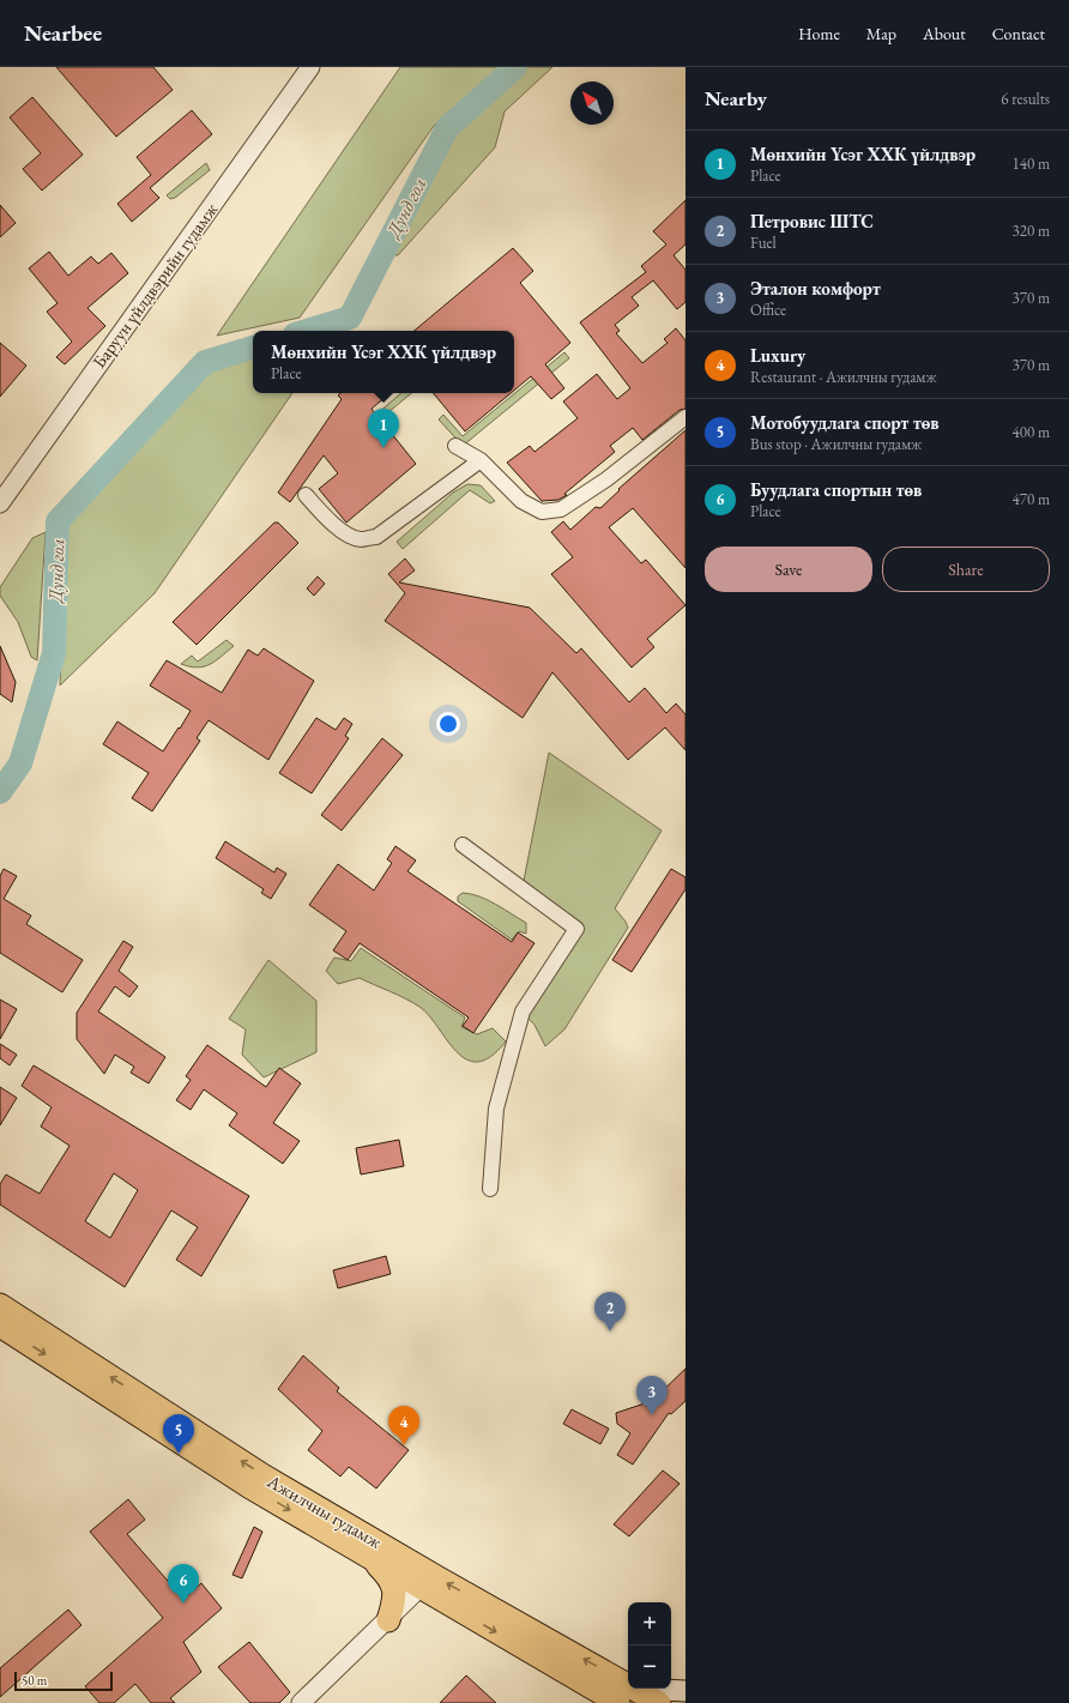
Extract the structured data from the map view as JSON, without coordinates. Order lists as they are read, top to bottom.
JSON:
{
  "streets": {
    "main road": ["Ажилчны гудамж"],
    "street": ["Баруун үйлдвэрийн гудамж"]
  },
  "water": ["Дунд гол"],
  "scale_bar": "50 m",
  "north": "top left",
  "page": {
    "header": "Nearbee",
    "nav": [
      "Home",
      "Map",
      "About",
      "Contact"
    ],
    "heading": ["Nearby", "6 results"],
    "list": [
      {
        "mark": "1",
        "name": "Мөнхийн Үсэг ХХК үйлдвэр",
        "note": "Place",
        "value": "140 m"
      },
      {
        "mark": "2",
        "name": "Петровис ШТС",
        "note": "Fuel",
        "value": "320 m"
      },
      {
        "mark": "3",
        "name": "Эталон комфорт",
        "note": "Office",
        "value": "370 m"
      },
      {
        "mark": "4",
        "name": "Luxury",
        "note": "Restaurant · Ажилчны гудамж",
        "value": "370 m"
      },
      {
        "mark": "5",
        "name": "Мотобуудлага спорт төв",
        "note": "Bus stop · Ажилчны гудамж",
        "value": "400 m"
      },
      {
        "mark": "6",
        "name": "Буудлага спортын төв",
        "note": "Place",
        "value": "470 m"
      }
    ],
    "popup": ["Мөнхийн Үсэг ХХК үйлдвэр", "Place"],
    "pins": [
      "1",
      "2",
      "3",
      "4",
      "5",
      "6"
    ],
    "buttons": ["Save", "Share"],
    "map_buttons": ["+", "−"],
    "scale": "50 m"
  }
}
